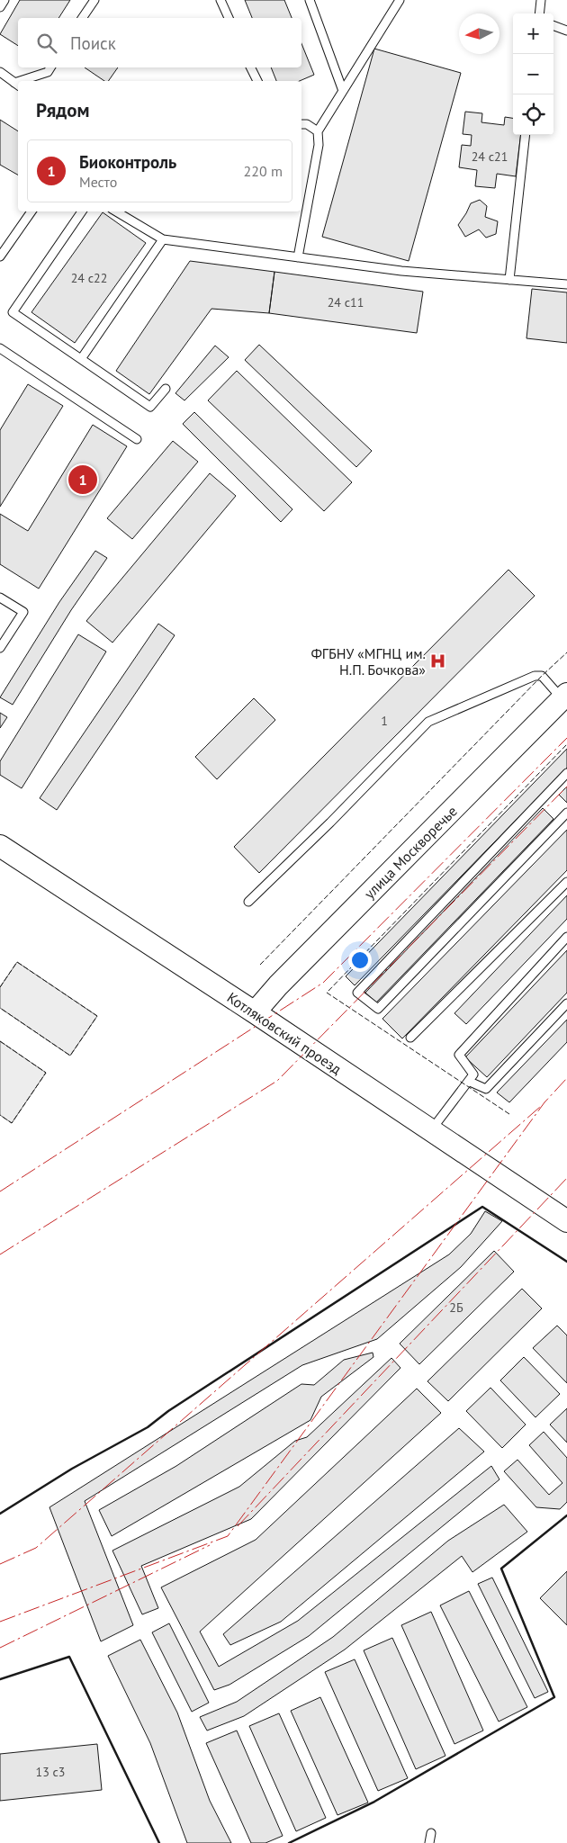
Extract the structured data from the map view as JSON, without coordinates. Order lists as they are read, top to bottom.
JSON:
{
  "streets": {
    "main road": ["улица Москворечье", "Котляковский проезд"]
  },
  "crossings": [
    ["улица Москворечье", "Котляковский проезд"]
  ],
  "places": {
    "hospital": ["ФГБНУ «МГНЦ им. Н.П. Бочкова»"]
  },
  "house_numbers": [
    "24 с21",
    "24 с22",
    "24 с11",
    "1",
    "2Б",
    "13 с3"
  ],
  "north": "left",
  "page": {
    "map_buttons": ["+", "−"],
    "search": "Поиск",
    "heading": "Рядом",
    "list": [
      {
        "mark": "1",
        "name": "Биоконтроль",
        "note": "Место",
        "value": "220 m"
      }
    ],
    "pins": "1"
  }
}
